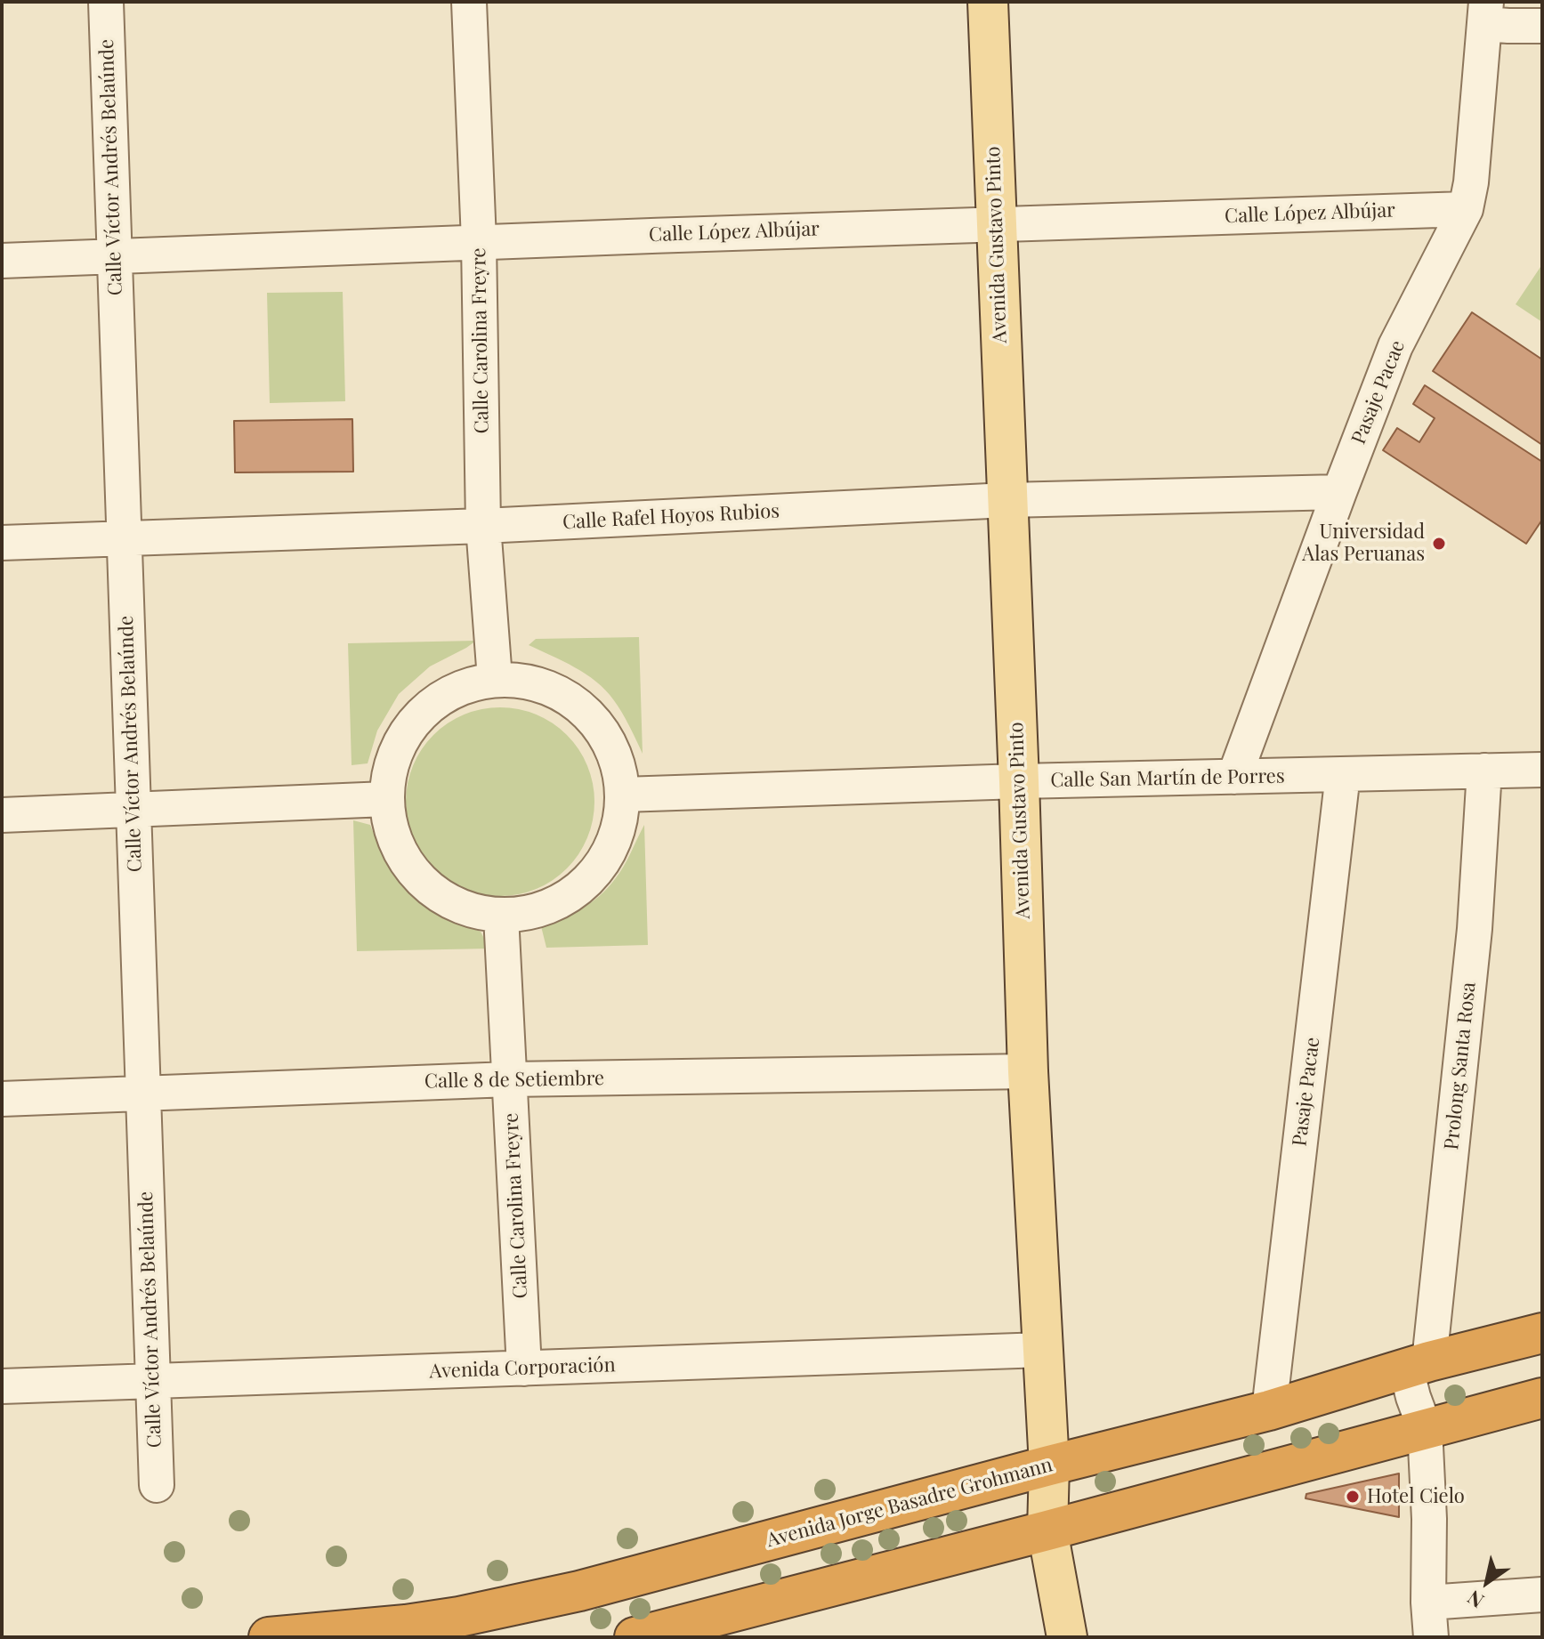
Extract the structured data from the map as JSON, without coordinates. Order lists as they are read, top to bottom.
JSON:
{
  "streets": {
    "highway": ["Avenida Jorge Basadre Grohmann"],
    "main road": ["Avenida Gustavo Pinto"],
    "street": [
      "Calle Víctor Andrés Belaúnde",
      "Calle López Albújar",
      "Calle Carolina Freyre",
      "Pasaje Pacae",
      "Calle Rafel Hoyos Rubios",
      "Calle San Martín de Porres",
      "Prolong Santa Rosa",
      "Calle 8 de Setiembre",
      "Avenida Corporación"
    ]
  },
  "crossings": [
    ["Calle Víctor Andrés Belaúnde", "Calle López Albújar"],
    ["Calle Víctor Andrés Belaúnde", "Calle Rafel Hoyos Rubios"],
    ["Calle Víctor Andrés Belaúnde", "Calle 8 de Setiembre"],
    ["Calle Víctor Andrés Belaúnde", "Avenida Corporación"],
    ["Calle López Albújar", "Avenida Gustavo Pinto"],
    ["Calle López Albújar", "Calle Carolina Freyre"],
    ["Calle López Albújar", "Pasaje Pacae"],
    ["Avenida Gustavo Pinto", "Calle Rafel Hoyos Rubios"],
    ["Avenida Gustavo Pinto", "Calle San Martín de Porres"],
    ["Avenida Gustavo Pinto", "Calle 8 de Setiembre"],
    ["Avenida Gustavo Pinto", "Avenida Corporación"],
    ["Avenida Gustavo Pinto", "Avenida Jorge Basadre Grohmann"],
    ["Calle Carolina Freyre", "Calle Rafel Hoyos Rubios"],
    ["Calle Carolina Freyre", "Calle San Martín de Porres"],
    ["Calle Carolina Freyre", "Calle 8 de Setiembre"],
    ["Calle Carolina Freyre", "Avenida Corporación"],
    ["Pasaje Pacae", "Calle Rafel Hoyos Rubios"],
    ["Pasaje Pacae", "Calle San Martín de Porres"],
    ["Pasaje Pacae", "Avenida Jorge Basadre Grohmann"],
    ["Calle San Martín de Porres", "Prolong Santa Rosa"],
    ["Prolong Santa Rosa", "Avenida Jorge Basadre Grohmann"]
  ],
  "places": ["Universidad Alas Peruanas", "Hotel Cielo"],
  "north": "bottom left"
}
